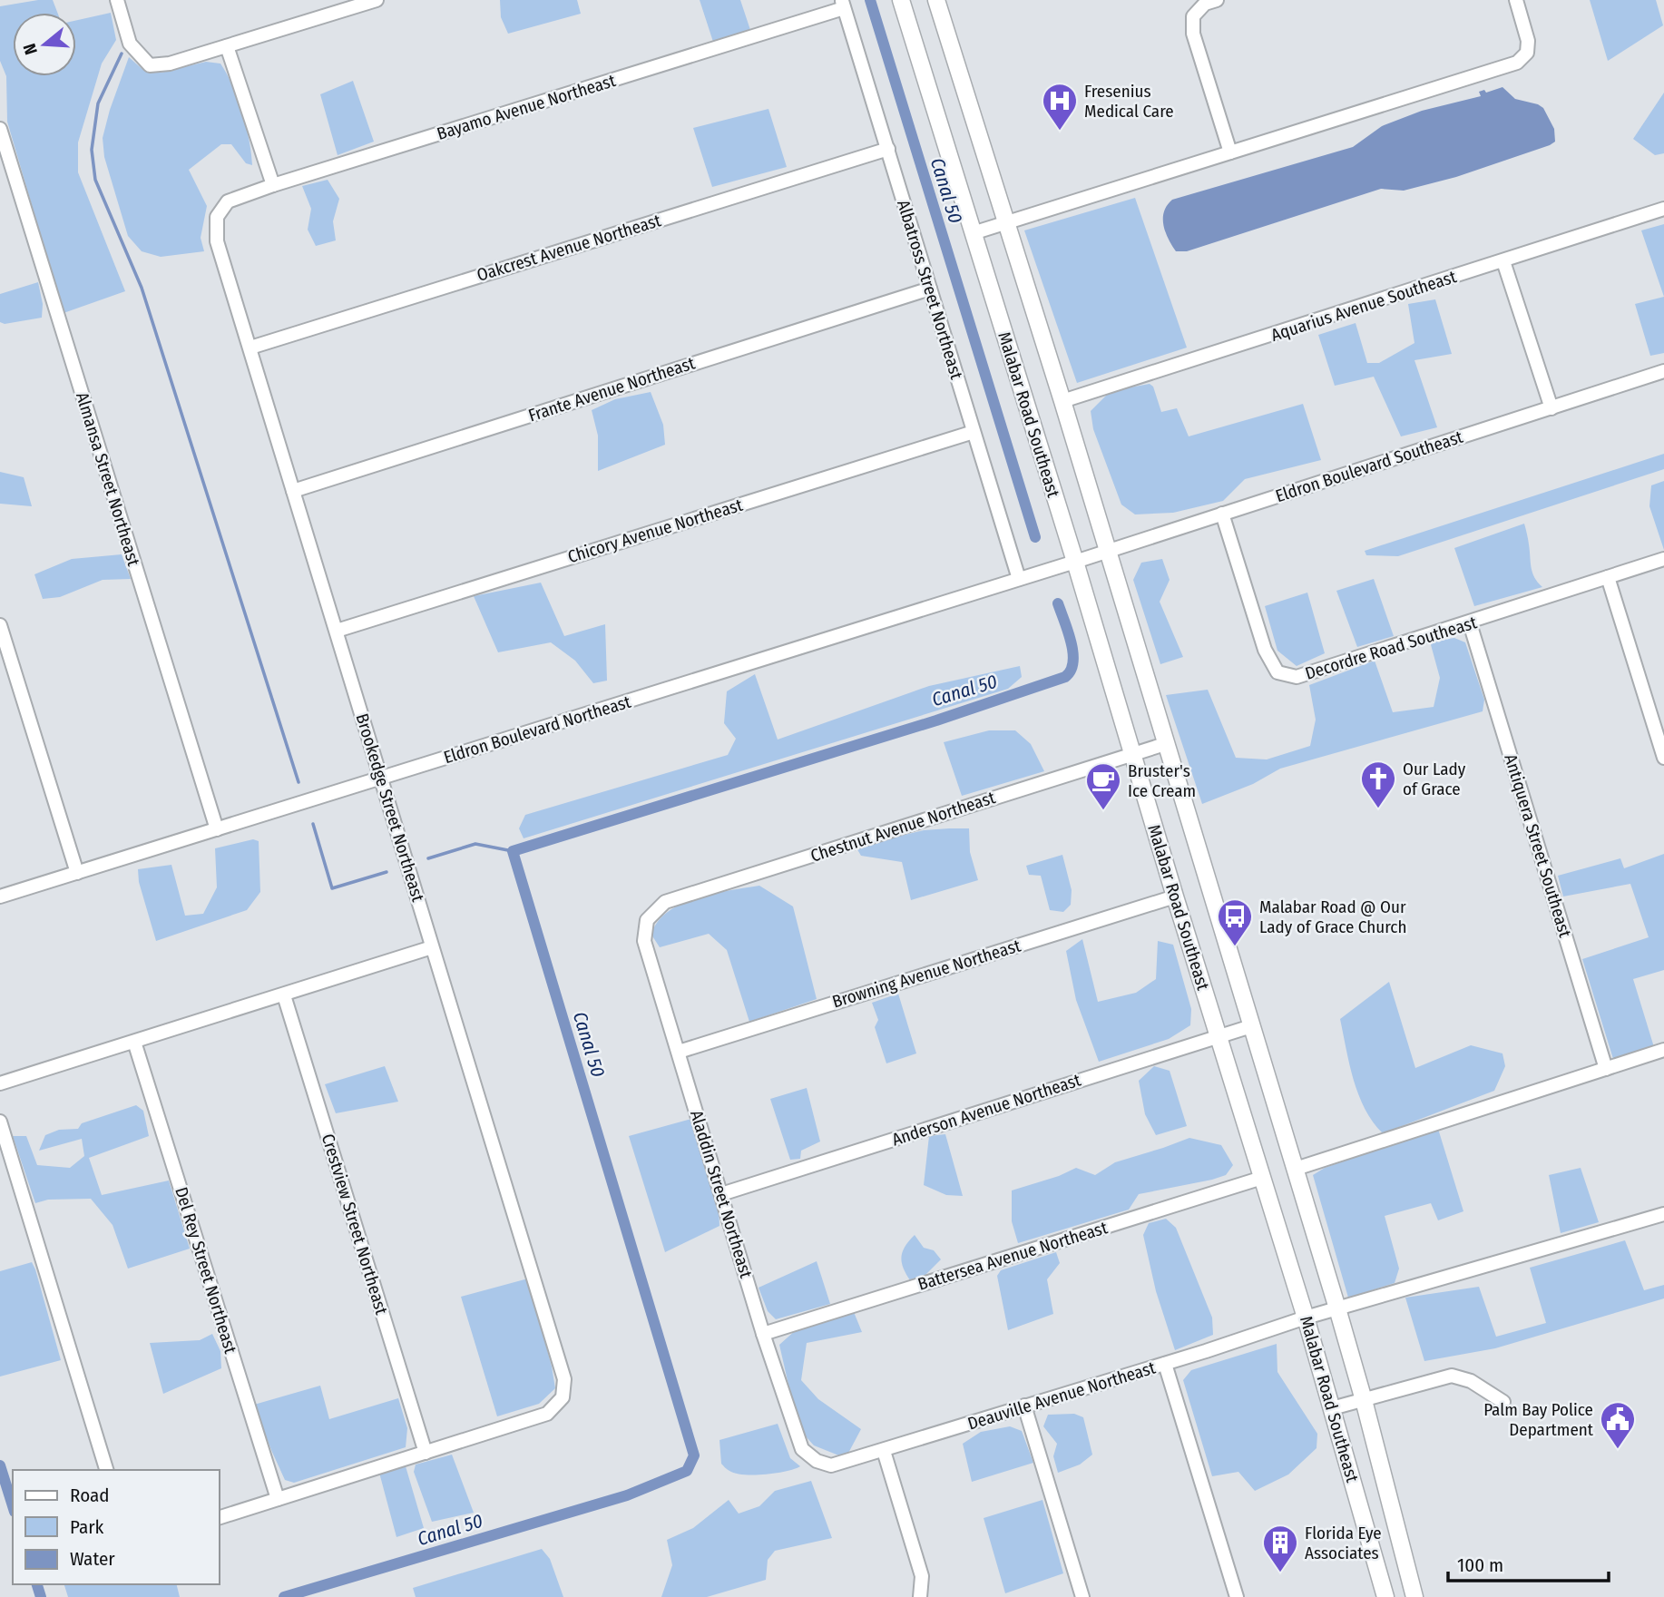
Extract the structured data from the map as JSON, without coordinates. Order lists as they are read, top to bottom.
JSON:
{
  "streets": {
    "main road": ["Malabar Road Southeast"],
    "street": [
      "Bayamo Avenue Northeast",
      "Oakcrest Avenue Northeast",
      "Albatross Street Northeast",
      "Aquarius Avenue Southeast",
      "Frante Avenue Northeast",
      "Eldron Boulevard Southeast",
      "Almansa Street Northeast",
      "Chicory Avenue Northeast",
      "Decordre Road Southeast",
      "Eldron Boulevard Northeast",
      "Brookedge Street Northeast",
      "Chestnut Avenue Northeast",
      "Antiquera Street Southeast",
      "Browning Avenue Northeast",
      "Anderson Avenue Northeast",
      "Aladdin Street Northeast",
      "Crestview Street Northeast",
      "Battersea Avenue Northeast",
      "Del Rey Street Northeast",
      "Deauville Avenue Northeast"
    ]
  },
  "crossings": [
    ["Bayamo Avenue Northeast", "Albatross Street Northeast"],
    ["Bayamo Avenue Northeast", "Brookedge Street Northeast"],
    ["Oakcrest Avenue Northeast", "Albatross Street Northeast"],
    ["Oakcrest Avenue Northeast", "Brookedge Street Northeast"],
    ["Albatross Street Northeast", "Frante Avenue Northeast"],
    ["Albatross Street Northeast", "Chicory Avenue Northeast"],
    ["Albatross Street Northeast", "Eldron Boulevard Northeast"],
    ["Aquarius Avenue Southeast", "Malabar Road Southeast"],
    ["Frante Avenue Northeast", "Brookedge Street Northeast"],
    ["Malabar Road Southeast", "Eldron Boulevard Southeast"],
    ["Malabar Road Southeast", "Eldron Boulevard Northeast"],
    ["Malabar Road Southeast", "Chestnut Avenue Northeast"],
    ["Malabar Road Southeast", "Browning Avenue Northeast"],
    ["Malabar Road Southeast", "Anderson Avenue Northeast"],
    ["Malabar Road Southeast", "Battersea Avenue Northeast"],
    ["Malabar Road Southeast", "Deauville Avenue Northeast"],
    ["Eldron Boulevard Southeast", "Decordre Road Southeast"],
    ["Eldron Boulevard Southeast", "Eldron Boulevard Northeast"],
    ["Almansa Street Northeast", "Eldron Boulevard Northeast"],
    ["Chicory Avenue Northeast", "Brookedge Street Northeast"],
    ["Decordre Road Southeast", "Antiquera Street Southeast"],
    ["Eldron Boulevard Northeast", "Brookedge Street Northeast"],
    ["Brookedge Street Northeast", "Crestview Street Northeast"],
    ["Chestnut Avenue Northeast", "Aladdin Street Northeast"],
    ["Browning Avenue Northeast", "Aladdin Street Northeast"],
    ["Anderson Avenue Northeast", "Aladdin Street Northeast"],
    ["Aladdin Street Northeast", "Battersea Avenue Northeast"],
    ["Aladdin Street Northeast", "Deauville Avenue Northeast"]
  ],
  "water": ["Canal 50"],
  "places": {
    "hospital": ["Fresenius Medical Care"],
    "church": ["Our Lady of Grace"],
    "cafe": ["Bruster's Ice Cream"],
    "bus stop": ["Malabar Road @ Our Lady of Grace Church"],
    "public building": ["Palm Bay Police Department"],
    "building": ["Florida Eye Associates"]
  },
  "legend": ["Road", "Park", "Water"],
  "scale_bar": "100 m",
  "north": "left"
}
